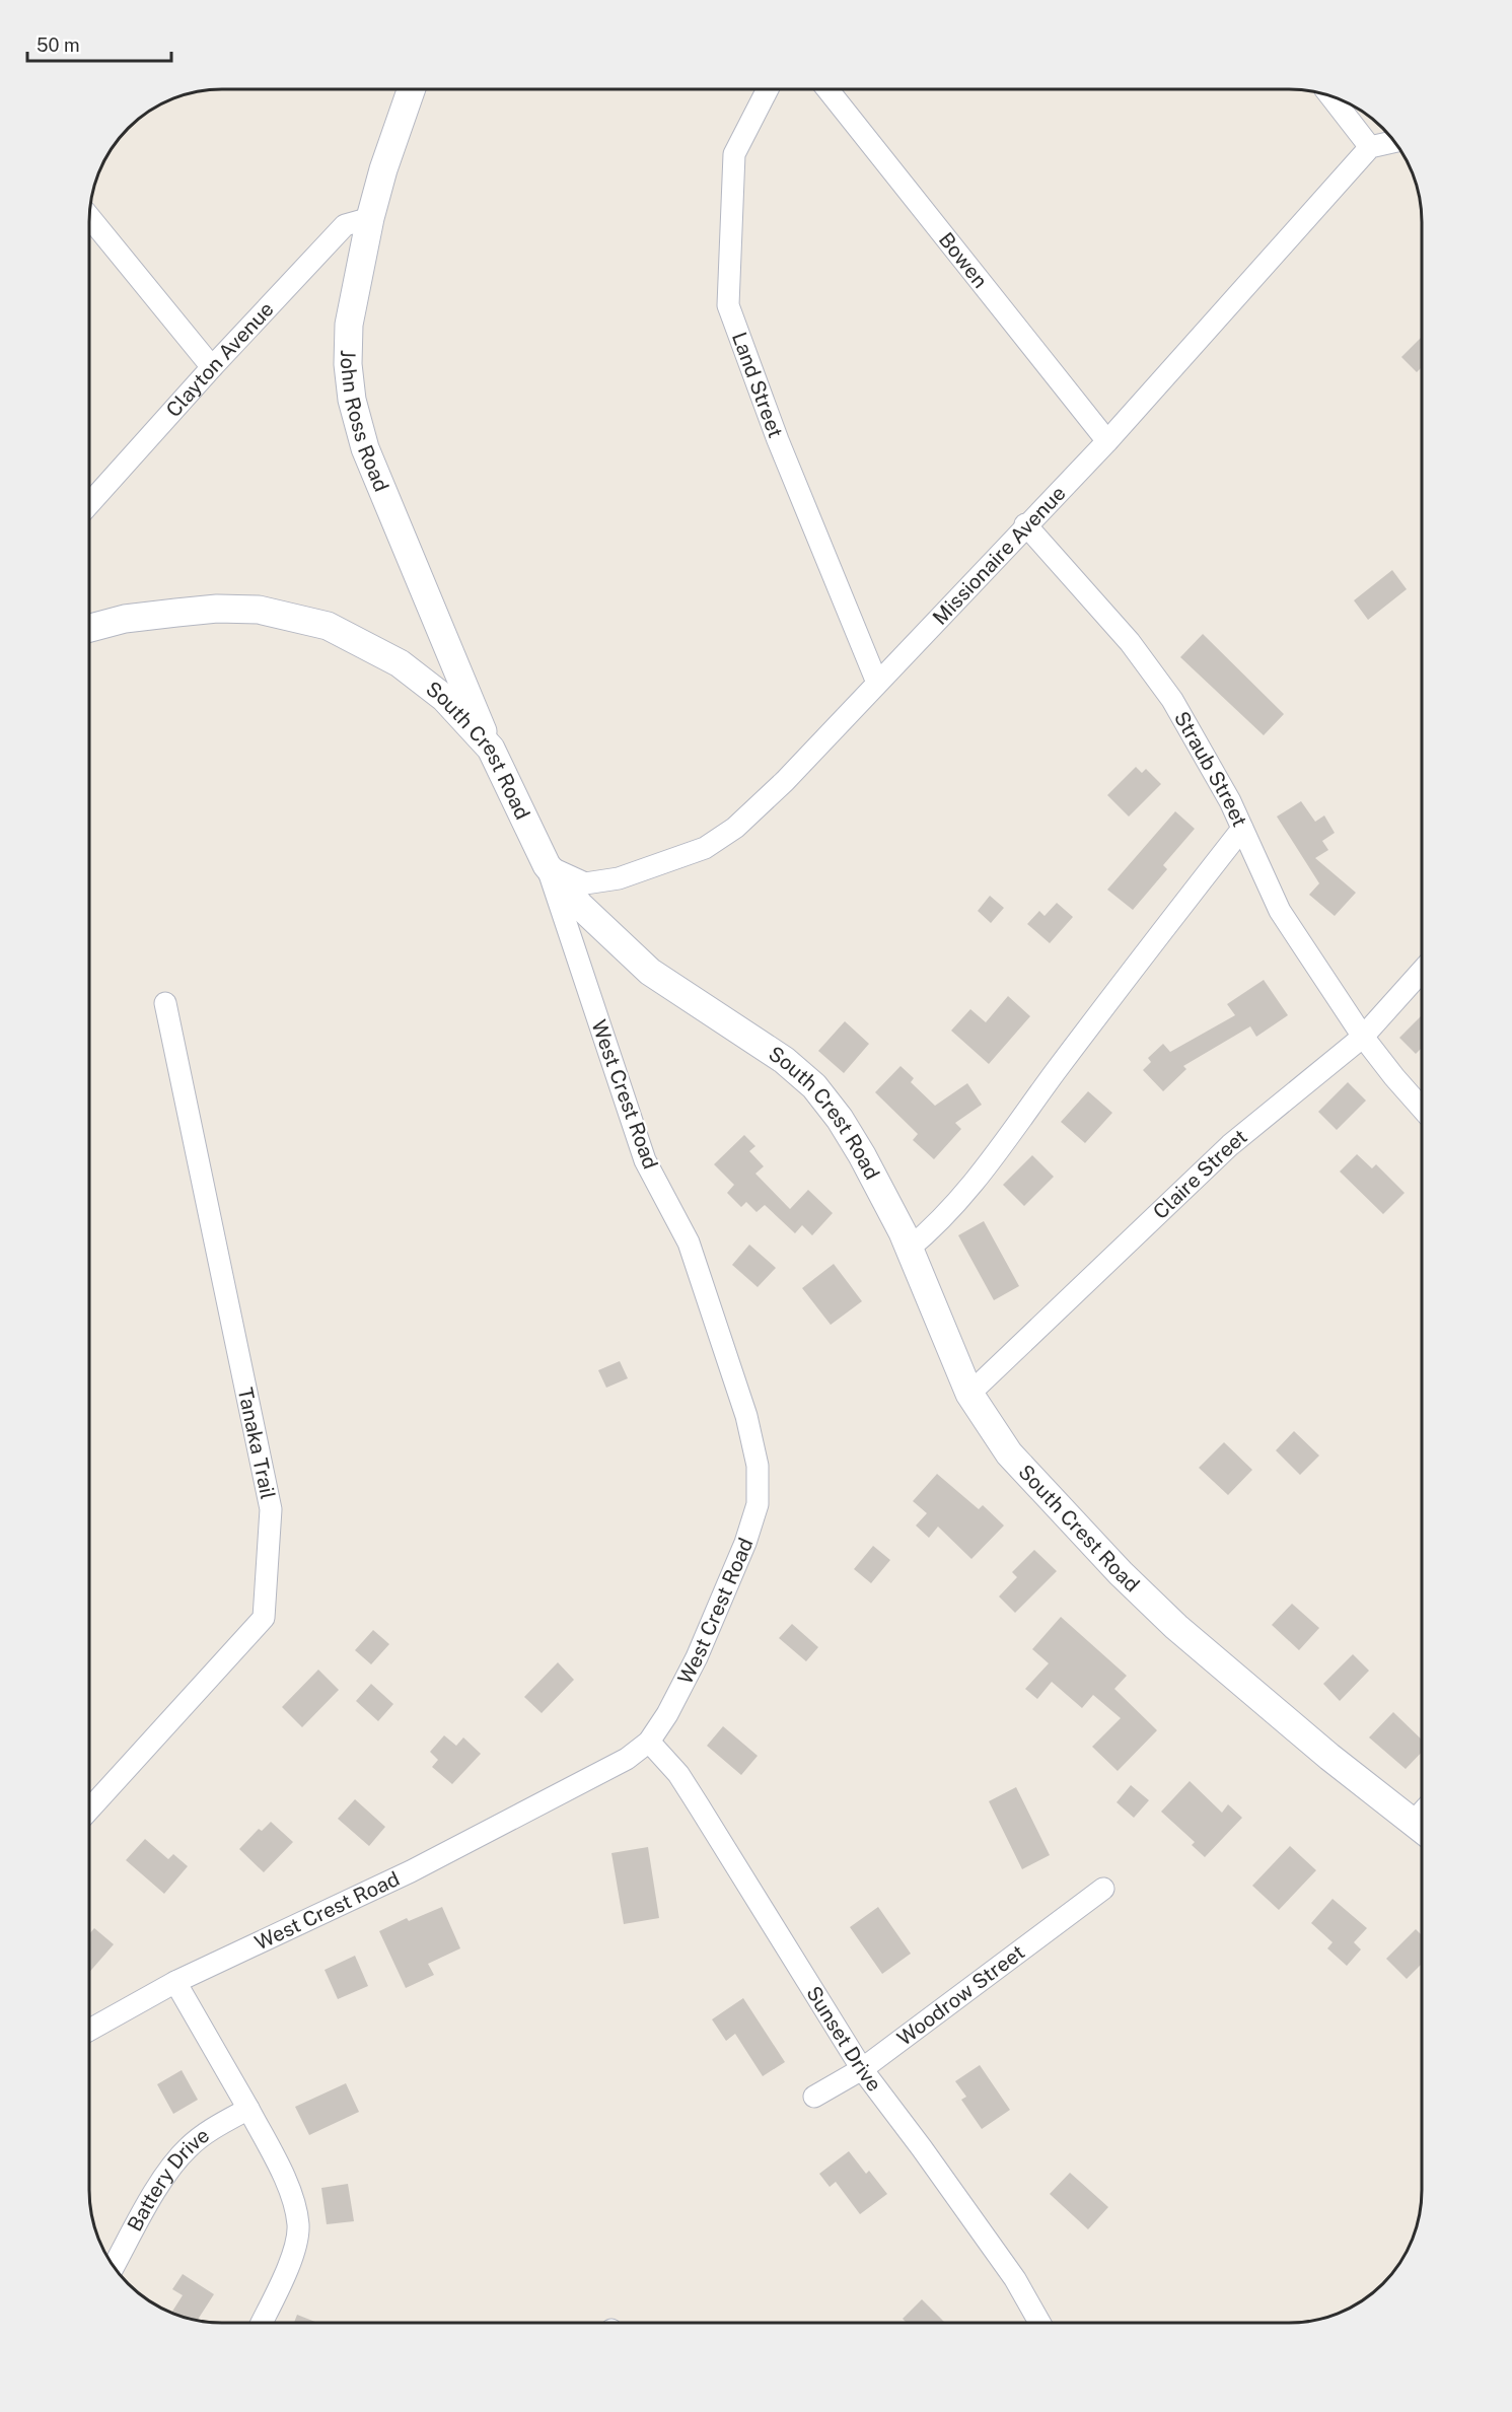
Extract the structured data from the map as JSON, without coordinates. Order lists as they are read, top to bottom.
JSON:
{
  "streets": {
    "street": [
      "Bowen",
      "Clayton Avenue",
      "Land Street",
      "John Ross Road",
      "Missionaire Avenue",
      "South Crest Road",
      "Straub Street",
      "West Crest Road",
      "Claire Street",
      "Tanaka Trail",
      "Woodrow Street",
      "Sunset Drive",
      "Battery Drive"
    ]
  },
  "crossings": [
    ["Bowen", "Missionaire Avenue"],
    ["Clayton Avenue", "John Ross Road"],
    ["Land Street", "Missionaire Avenue"],
    ["John Ross Road", "South Crest Road"],
    ["Missionaire Avenue", "South Crest Road"],
    ["Missionaire Avenue", "Straub Street"],
    ["Missionaire Avenue", "West Crest Road"],
    ["South Crest Road", "West Crest Road"],
    ["South Crest Road", "Claire Street"],
    ["Straub Street", "Claire Street"],
    ["West Crest Road", "Sunset Drive"],
    ["Woodrow Street", "Sunset Drive"]
  ],
  "scale_bar": "50 m"
}
